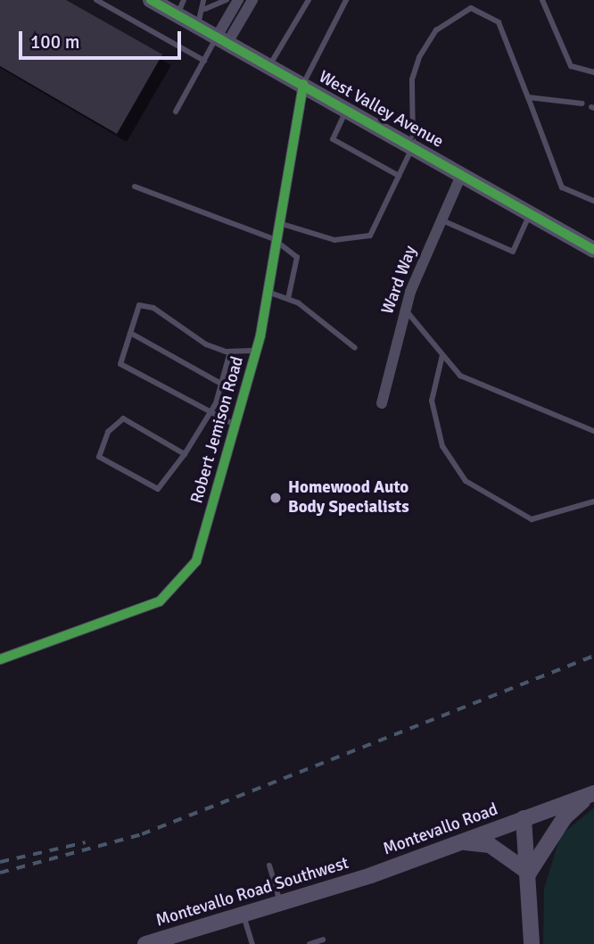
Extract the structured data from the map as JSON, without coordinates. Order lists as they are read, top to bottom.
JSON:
{
  "streets": {
    "main road": ["West Valley Avenue", "Montevallo Road", "Montevallo Road Southwest"],
    "street": ["Ward Way", "Robert Jemison Road"]
  },
  "crossings": [
    ["West Valley Avenue", "Ward Way"],
    ["West Valley Avenue", "Robert Jemison Road"],
    ["Montevallo Road", "Montevallo Road Southwest"]
  ],
  "places": ["Homewood Auto Body Specialists"],
  "scale_bar": "100 m"
}
